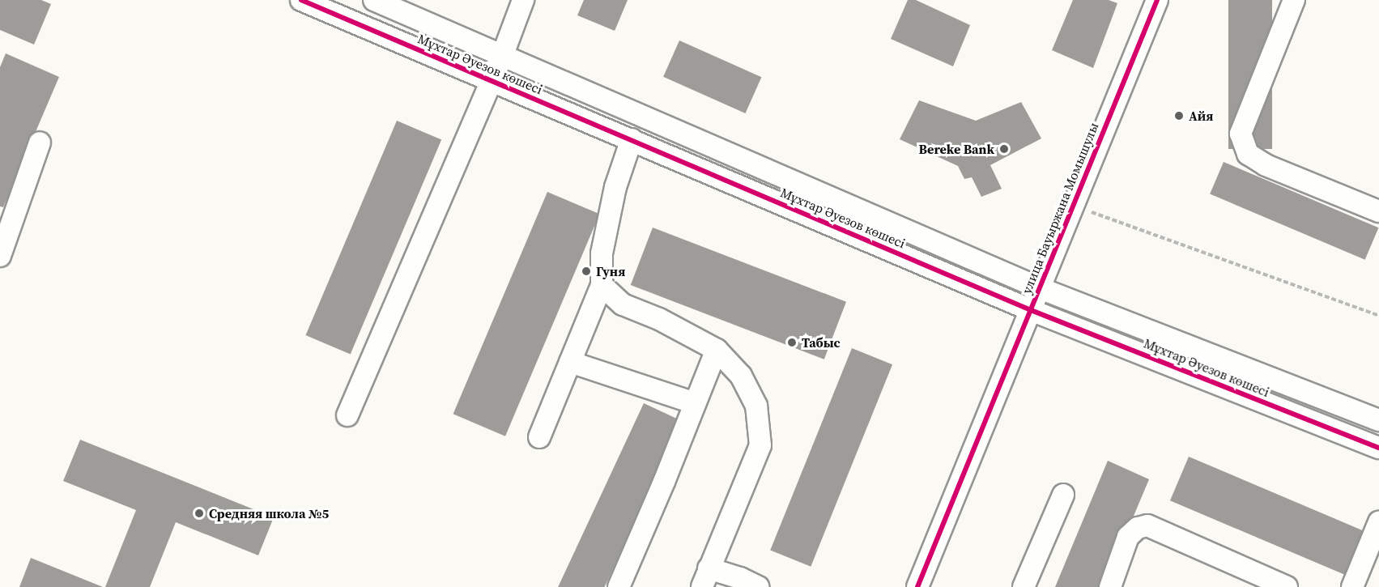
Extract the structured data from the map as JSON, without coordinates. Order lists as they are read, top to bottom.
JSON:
{
  "streets": {
    "street": ["Мұхтар Әуезов көшесі", "улица Бауыржана Момышулы"]
  },
  "crossings": [
    ["Мұхтар Әуезов көшесі", "улица Бауыржана Момышулы"]
  ],
  "places": [
    "Айя",
    "Bereke Bank",
    "Гуня",
    "Табыс",
    "Средняя школа №5"
  ]
}
